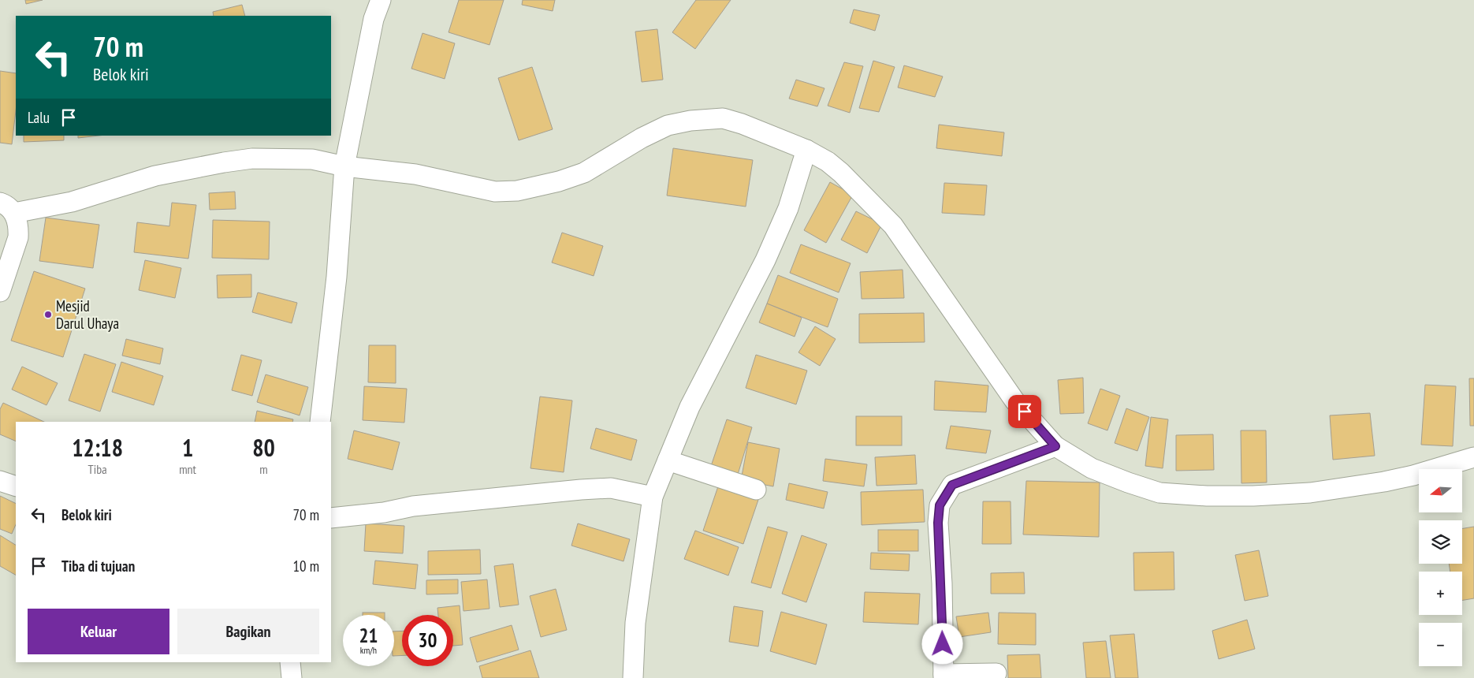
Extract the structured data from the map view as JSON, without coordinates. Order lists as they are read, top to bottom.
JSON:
{
  "places": ["Mesjid Darul Uhaya"],
  "north": "left",
  "page": {
    "turn": ["70 m", "Belok kiri"],
    "then": "Lalu",
    "eta": [
      "12:18",
      "Tiba",
      "1",
      "mnt",
      "80",
      "m"
    ],
    "map_buttons": ["+", "−"],
    "list": [
      {
        "name": "Belok kiri",
        "value": "70 m"
      },
      {
        "name": "Tiba di tujuan",
        "value": "10 m"
      }
    ],
    "buttons": ["Keluar", "Bagikan"],
    "speed": "21 km/h",
    "limit": "30"
  }
}
